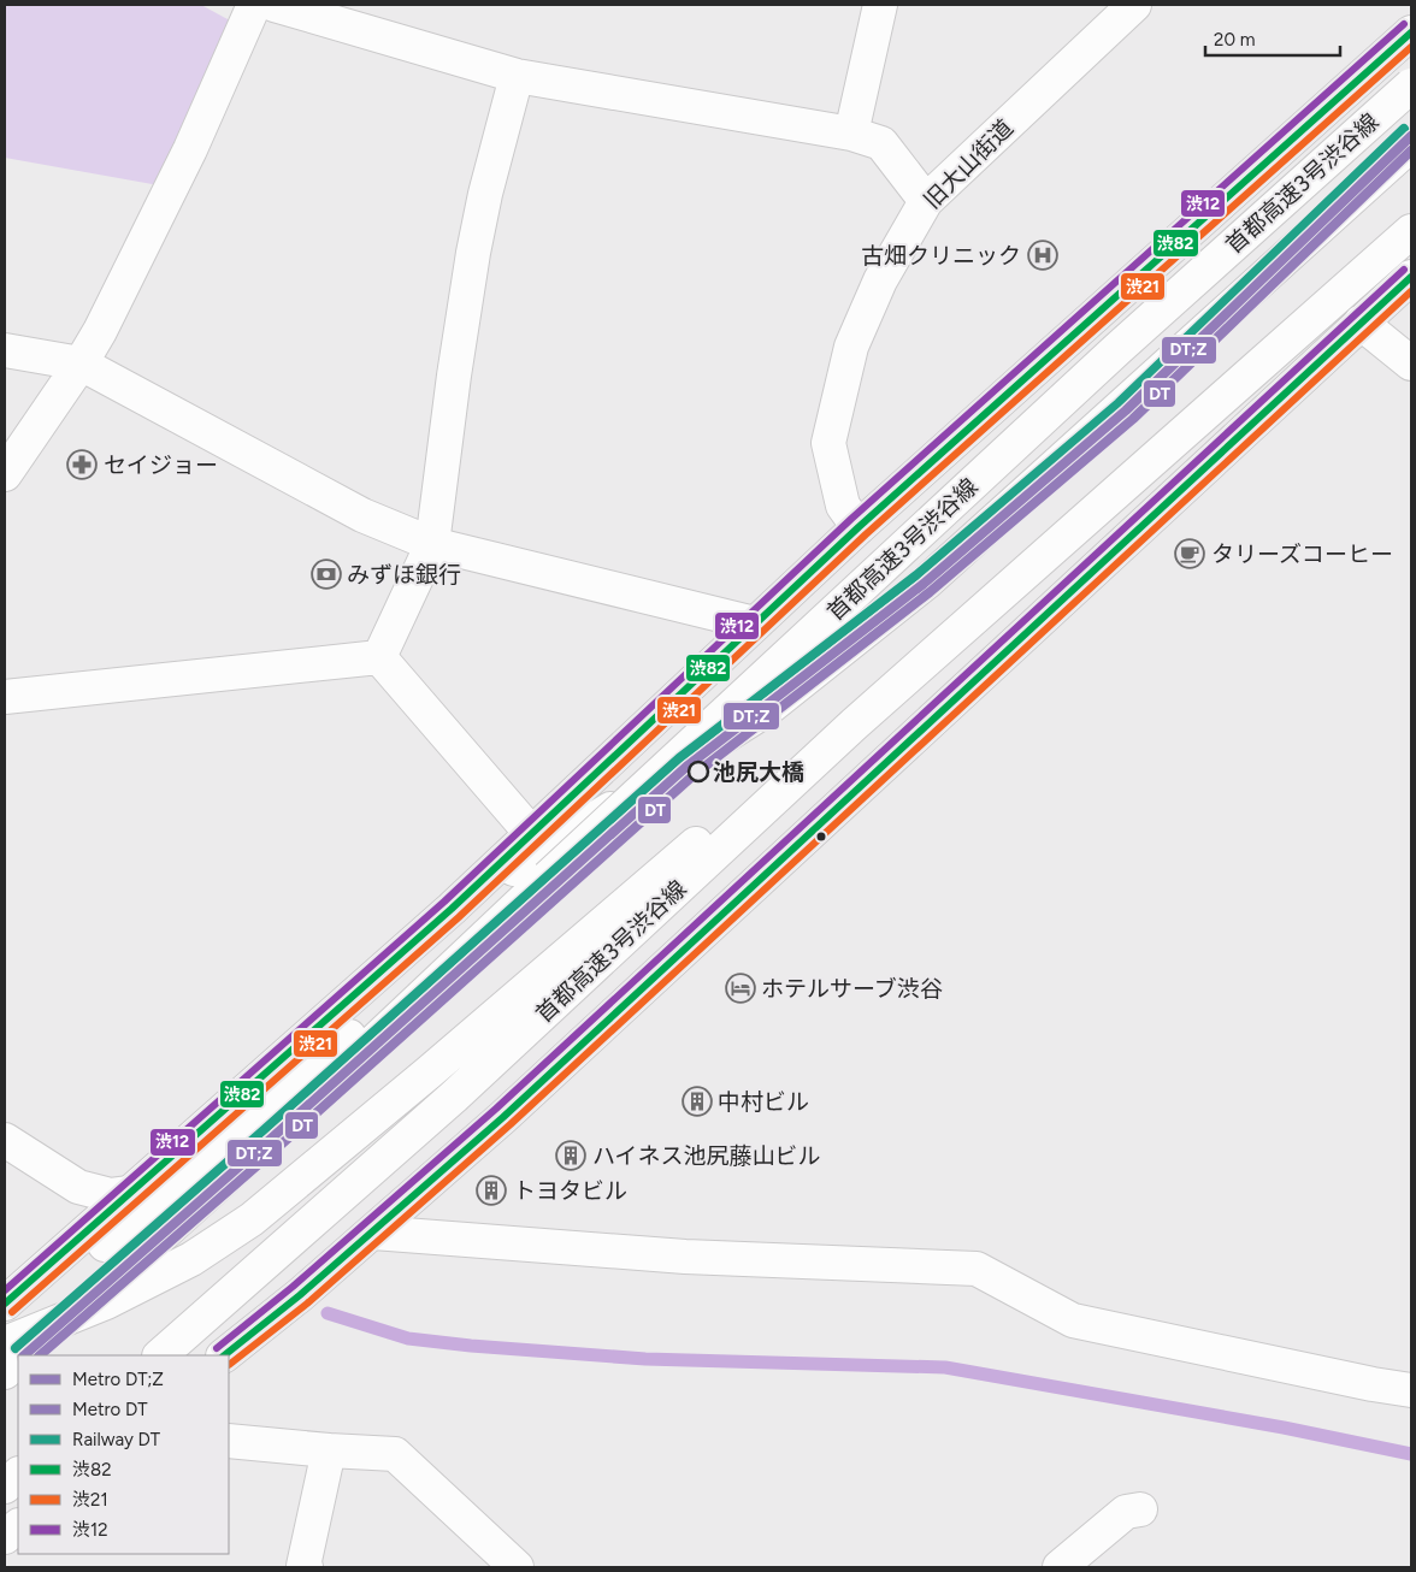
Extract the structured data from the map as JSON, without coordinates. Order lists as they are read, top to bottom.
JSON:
{
  "streets": {
    "main road": ["旧大山街道", "首都高速3号渋谷線"]
  },
  "places": {
    "hospital": ["古畑クリニック"],
    "pharmacy": ["セイジョー"],
    "cafe": ["タリーズコーヒー"],
    "bank": ["みずほ銀行"],
    "other": ["池尻大橋"],
    "hotel": ["ホテルサーブ渋谷"],
    "building": ["中村ビル", "ハイネス池尻藤山ビル", "トヨタビル"]
  },
  "lines": [
    "transit line 渋12",
    "transit line 渋82",
    "transit line 渋21",
    "rail line DT",
    "metro line DT;Z",
    "metro line DT"
  ],
  "legend": [
    "Metro DT;Z",
    "Metro DT",
    "Railway DT",
    "渋82",
    "渋21",
    "渋12"
  ],
  "scale_bar": "20 m"
}
